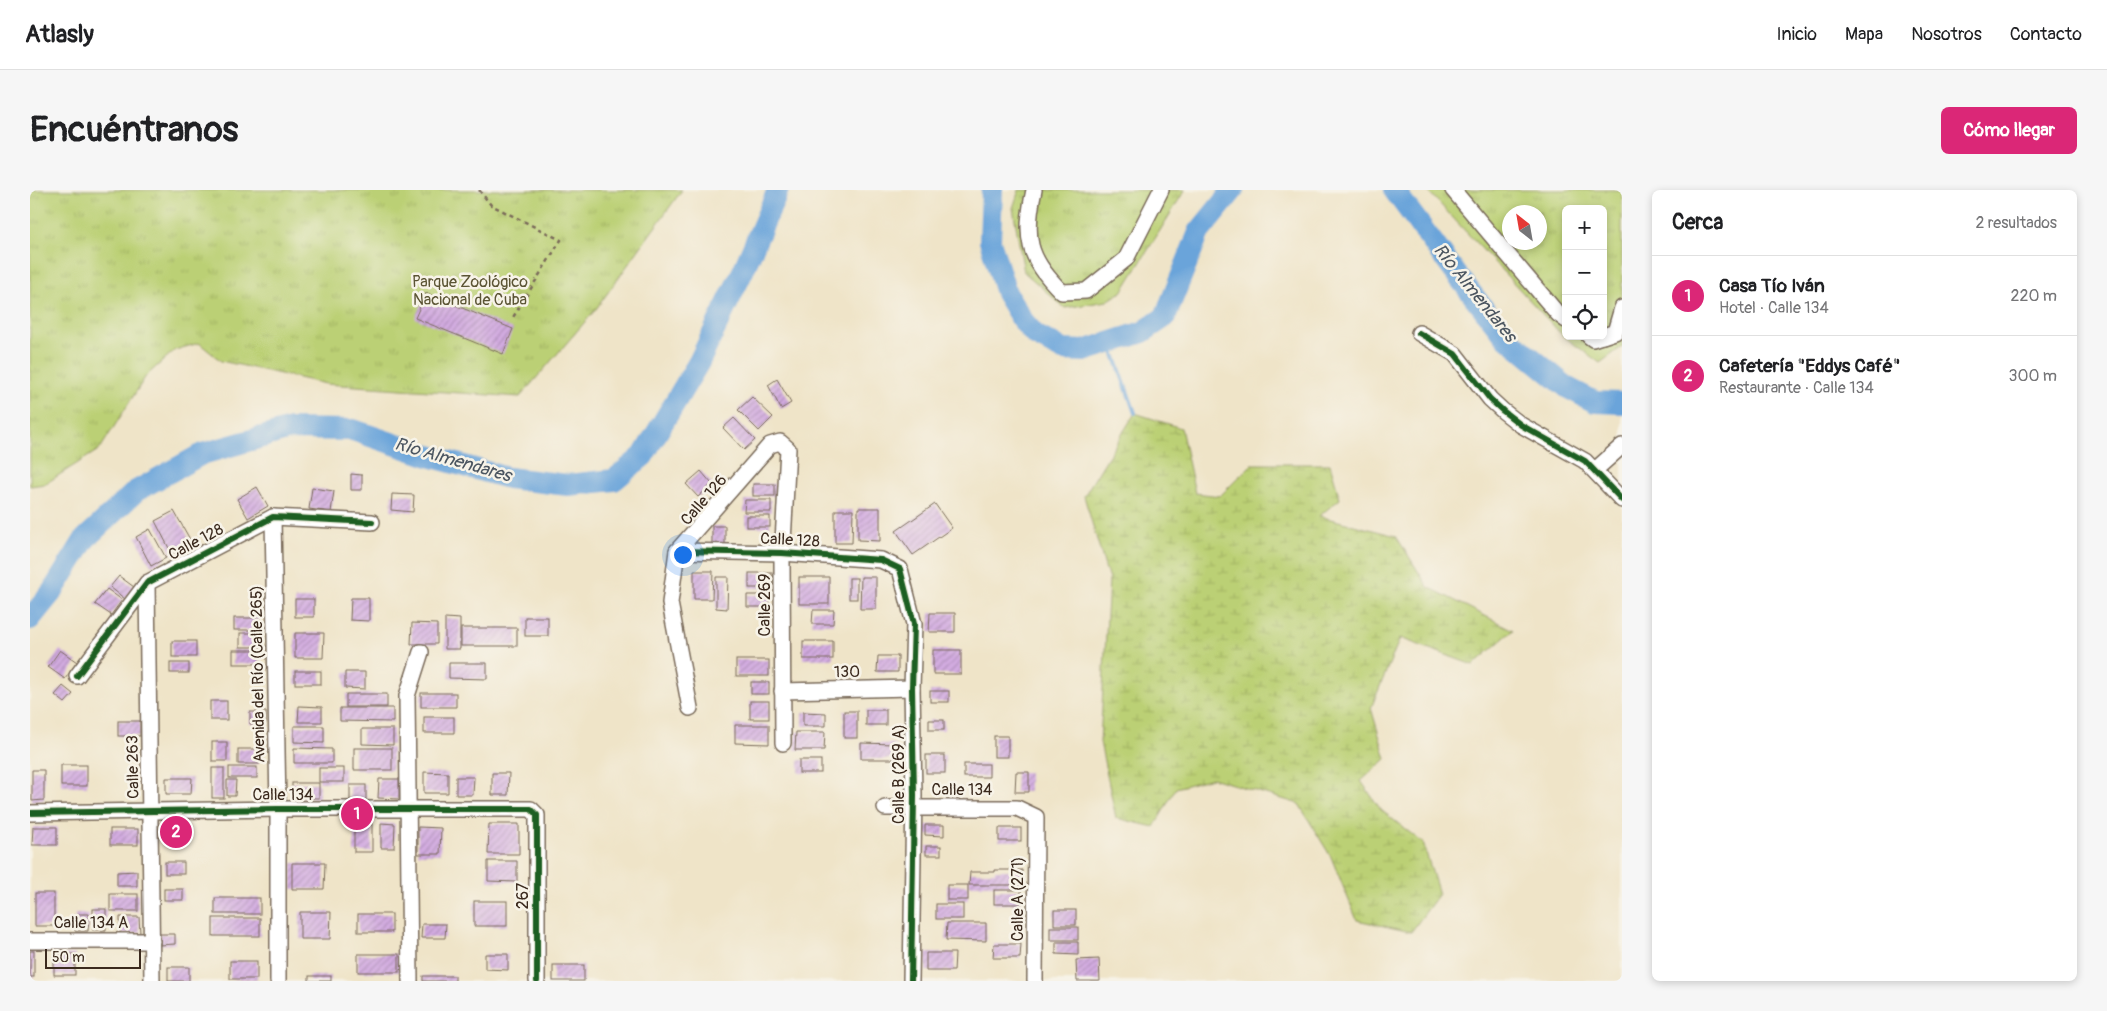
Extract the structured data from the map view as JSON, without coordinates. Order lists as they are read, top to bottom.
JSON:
{
  "streets": {
    "street": [
      "Calle 126",
      "Calle 128",
      "Calle 269",
      "130",
      "Avenida del Río (Calle 265)",
      "Calle 263",
      "Calle B (269 A)",
      "Calle 134",
      "267",
      "Calle A (271)",
      "Calle 134 A"
    ]
  },
  "crossings": [
    ["Calle 126", "Calle 128"],
    ["Calle 126", "Calle 269"],
    ["Calle 128", "Calle 269"],
    ["Calle 128", "Avenida del Río (Calle 265)"],
    ["Calle 128", "Calle 263"],
    ["Calle 128", "Calle B (269 A)"],
    ["Calle 269", "130"],
    ["130", "Calle B (269 A)"],
    ["Avenida del Río (Calle 265)", "Calle 134"],
    ["Calle 263", "Calle 134"],
    ["Calle 263", "Calle 134 A"],
    ["Calle B (269 A)", "Calle 134"],
    ["Calle 134", "267"],
    ["Calle 134", "Calle A (271)"]
  ],
  "water": ["Río Almendares"],
  "parks": ["Parque Zoológico Nacional de Cuba"],
  "scale_bar": "50 m",
  "north": "top left",
  "page": {
    "header": "Atlasly",
    "nav": [
      "Inicio",
      "Mapa",
      "Nosotros",
      "Contacto"
    ],
    "buttons": "Cómo llegar",
    "title": "Encuéntranos",
    "heading": ["Cerca", "2 resultados"],
    "map_buttons": ["+", "−"],
    "list": [
      {
        "mark": "1",
        "name": "Casa Tío Iván",
        "note": "Hotel · Calle 134",
        "value": "220 m"
      },
      {
        "mark": "2",
        "name": "Cafetería \"Eddys Café\"",
        "note": "Restaurante · Calle 134",
        "value": "300 m"
      }
    ],
    "pins": ["1", "2"],
    "scale": "50 m"
  }
}
